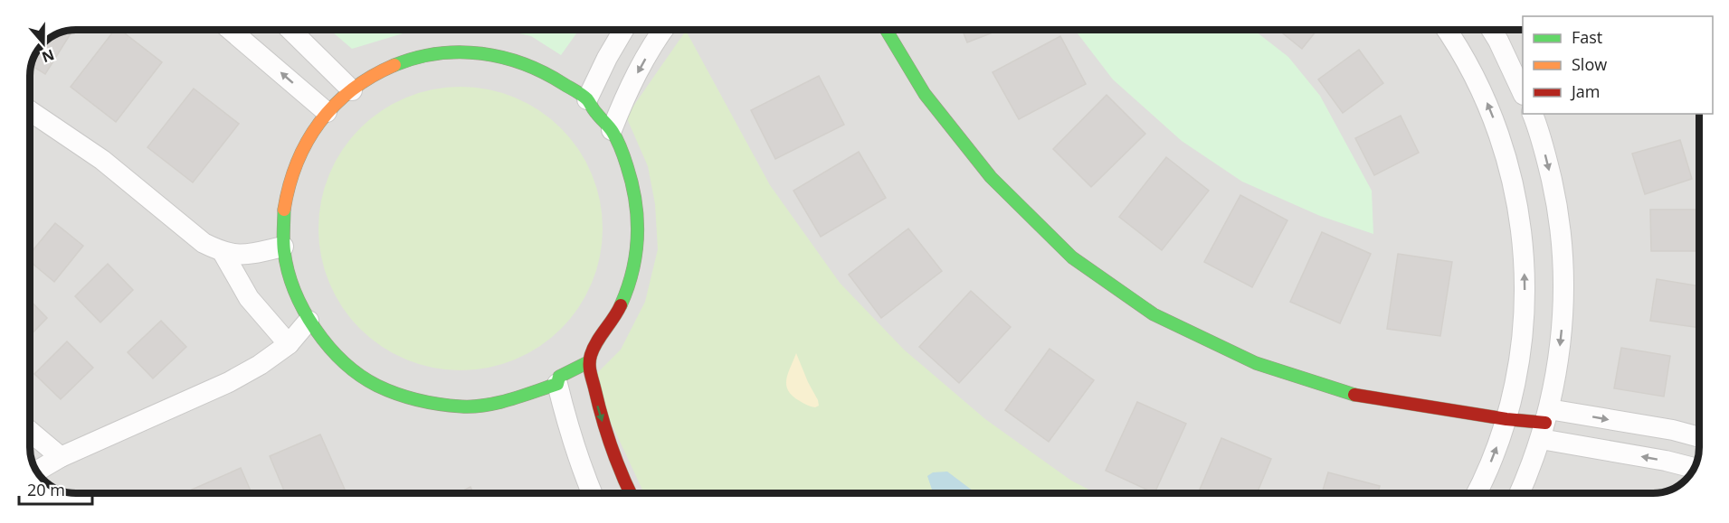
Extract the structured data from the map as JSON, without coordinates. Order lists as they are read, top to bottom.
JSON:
{
  "legend": ["Fast", "Slow", "Jam"],
  "scale_bar": "20 m",
  "north": "bottom"
}
